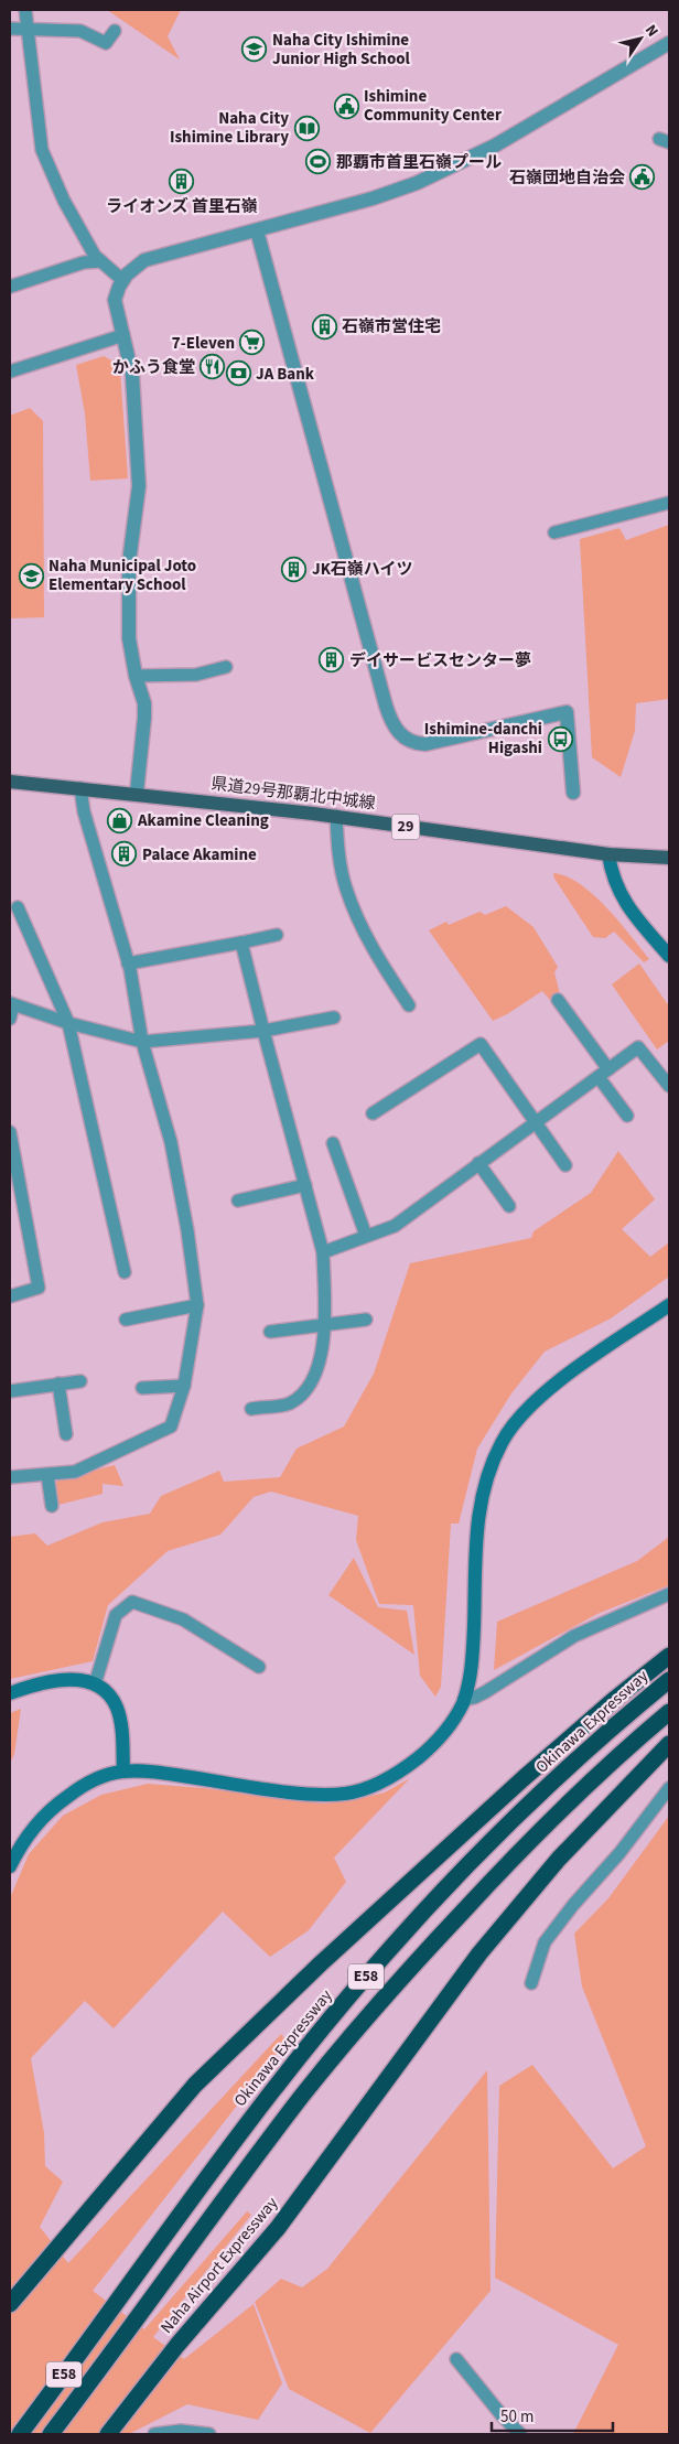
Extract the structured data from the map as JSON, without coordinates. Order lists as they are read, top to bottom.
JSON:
{
  "streets": {
    "highway": ["Okinawa Expressway", "E58", "Naha Airport Expressway"],
    "main road": ["県道29号那覇北中城線", "29"]
  },
  "places": {
    "school or university": ["Naha City Ishimine Junior High School", "Naha Municipal Joto Elementary School"],
    "public building": ["Ishimine Community Center", "石嶺団地自治会"],
    "library": ["Naha City Ishimine Library"],
    "sports": ["那覇市首里石嶺プール"],
    "building": [
      "ライオンズ 首里石嶺",
      "石嶺市営住宅",
      "JK石嶺ハイツ",
      "デイサービスセンター夢",
      "Palace Akamine"
    ],
    "supermarket": ["7-Eleven"],
    "restaurant": ["かふう食堂"],
    "bank": ["JA Bank"],
    "bus stop": ["Ishimine-danchi Higashi"],
    "shop": ["Akamine Cleaning"]
  },
  "scale_bar": "50 m",
  "north": "top right"
}
